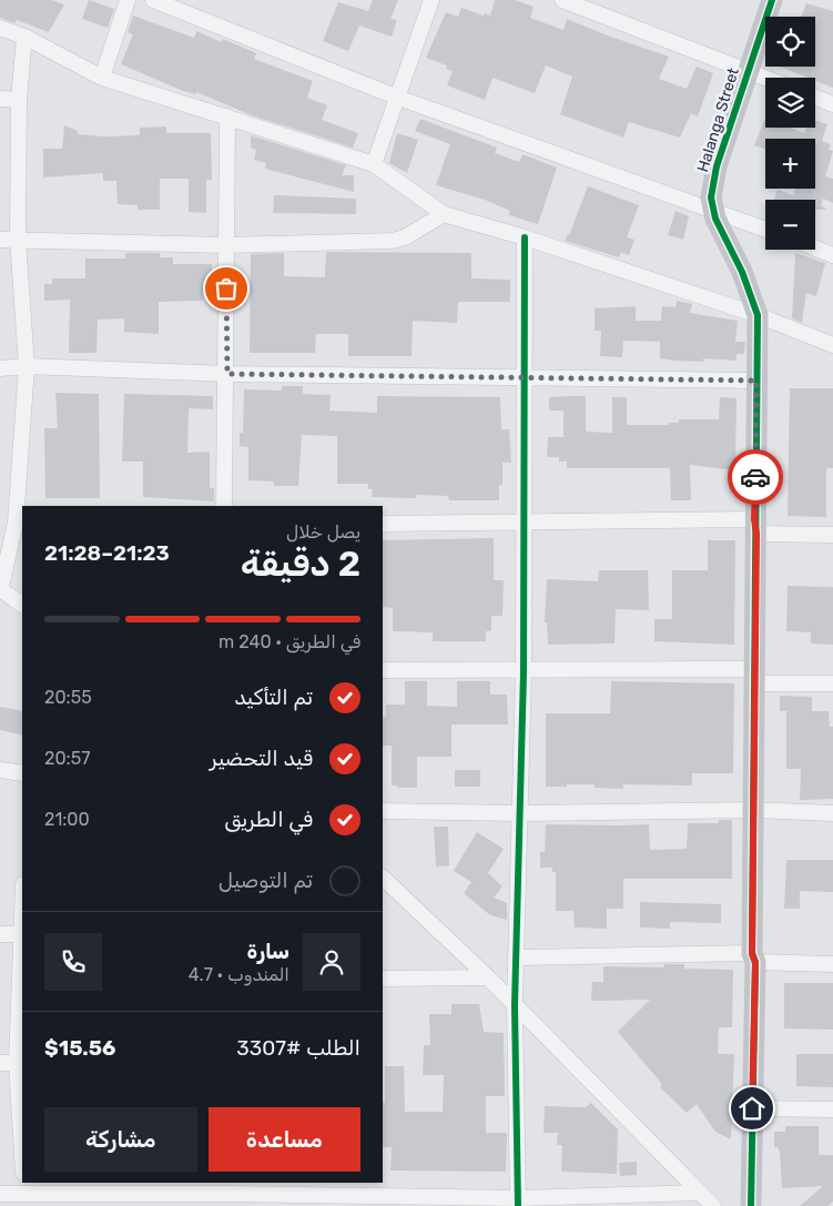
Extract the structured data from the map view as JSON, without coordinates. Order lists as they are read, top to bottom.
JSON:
{
  "streets": {
    "street": ["Halanga Street"]
  },
  "page": {
    "map_buttons": ["+", "−"],
    "heading": ["2 دقيقة", "يصل خلال", "21:23–21:28"],
    "panel": [
      "سارة",
      "المندوب · 4.7",
      "الطلب #3307",
      "$15.56"
    ],
    "bar": "في الطريق · 240 m",
    "list": [
      ["تم التأكيد", "20:55"],
      ["قيد التحضير", "20:57"],
      ["في الطريق", "21:00"],
      "تم التوصيل"
    ],
    "buttons": ["مساعدة", "مشاركة"]
  }
}
